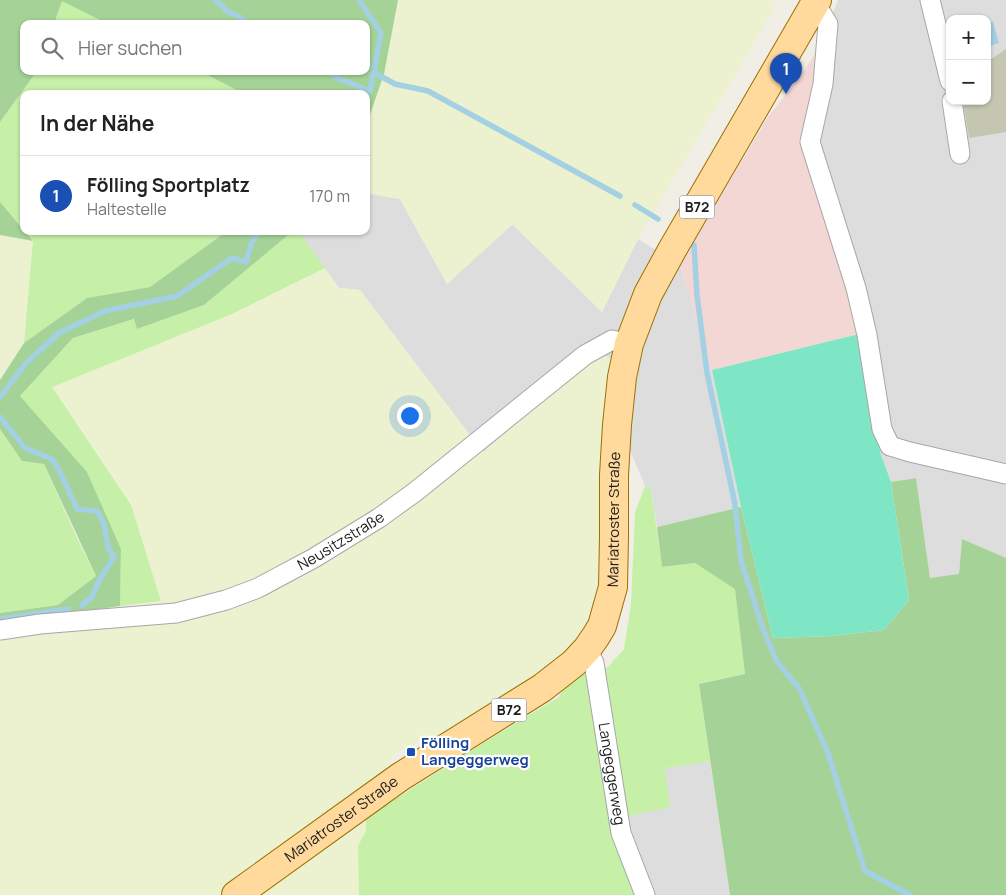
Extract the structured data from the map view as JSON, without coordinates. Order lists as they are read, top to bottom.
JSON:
{
  "streets": {
    "main road": ["B72", "Mariatroster Straße"],
    "street": ["Neusitzstraße", "Langeggerweg"]
  },
  "crossings": [
    ["Mariatroster Straße", "Neusitzstraße"],
    ["Mariatroster Straße", "Langeggerweg"]
  ],
  "places": {
    "transit": ["Fölling Langeggerweg"]
  },
  "page": {
    "map_buttons": ["+", "−"],
    "search": "Hier suchen",
    "pins": "1",
    "heading": "In der Nähe",
    "list": [
      {
        "mark": "1",
        "name": "Fölling Sportplatz",
        "note": "Haltestelle",
        "value": "170 m"
      }
    ]
  }
}
